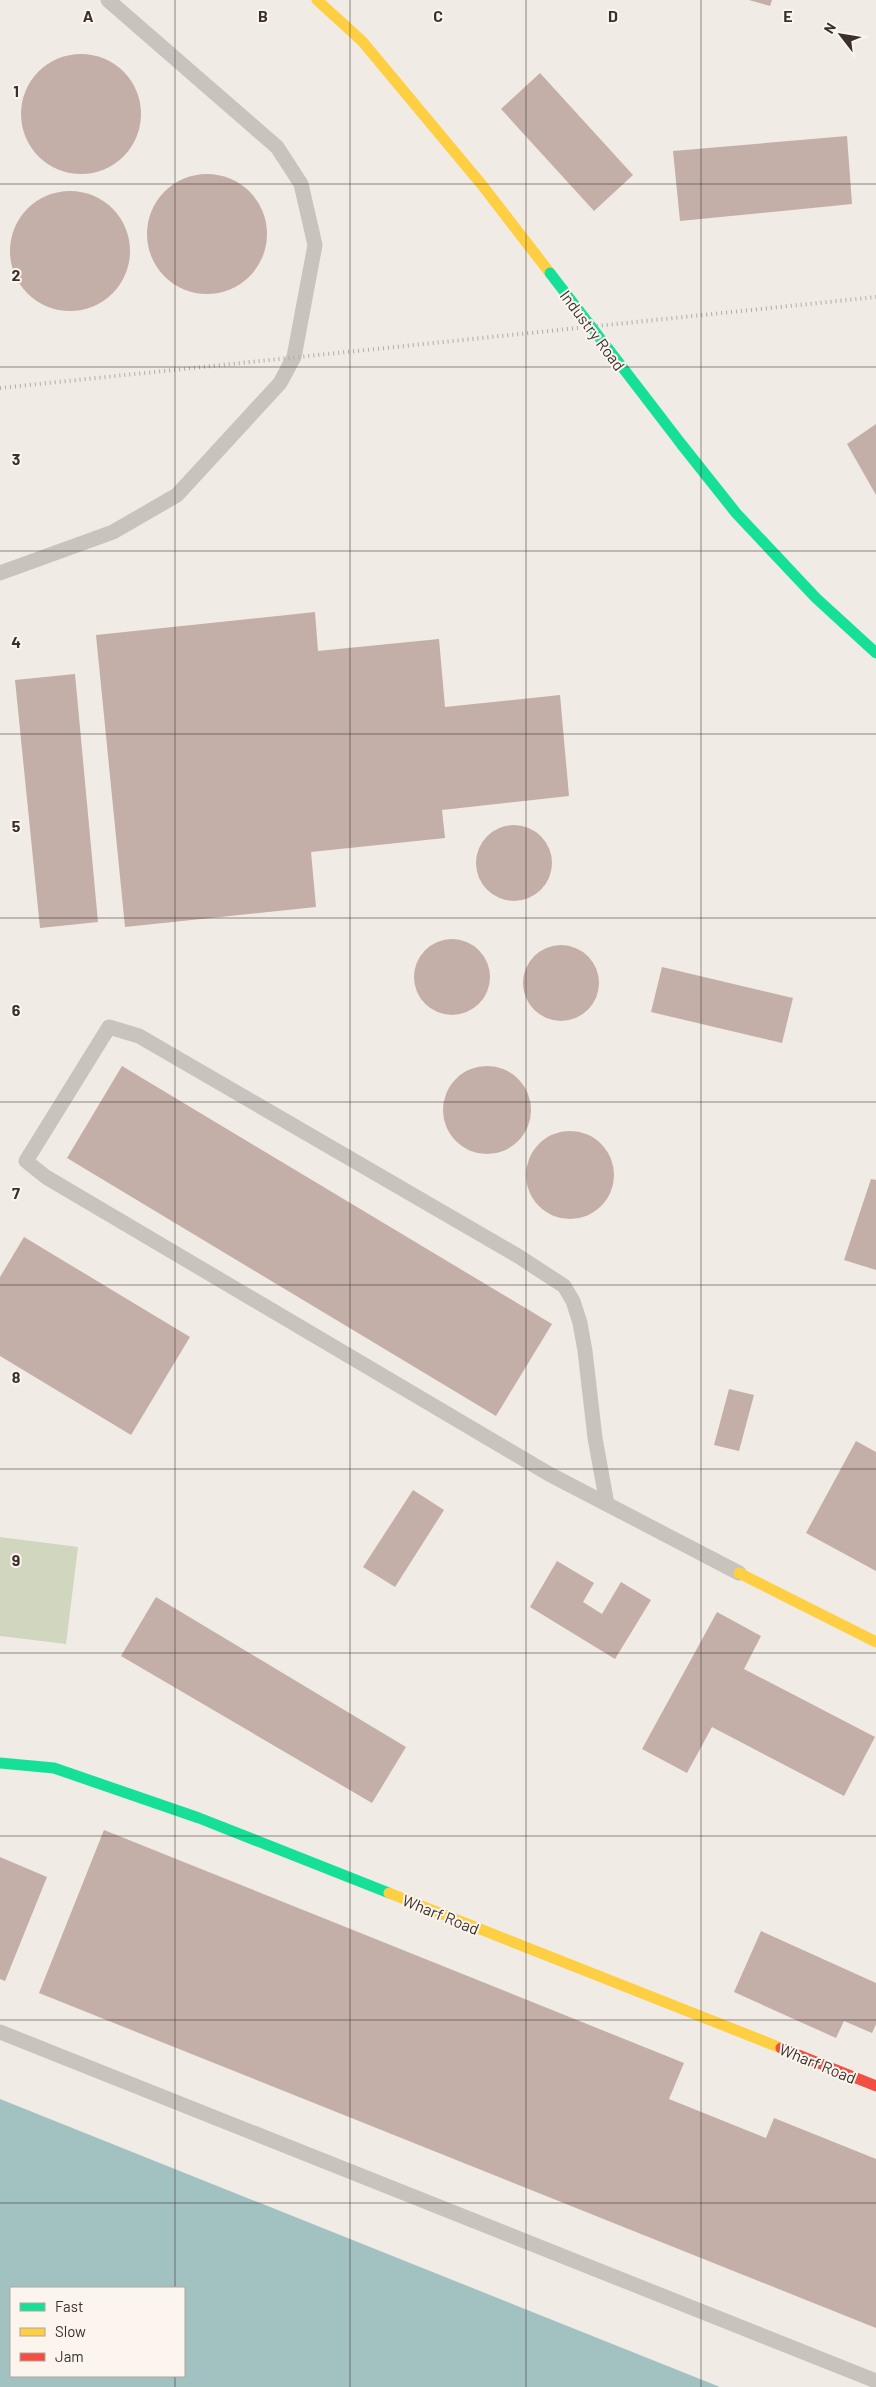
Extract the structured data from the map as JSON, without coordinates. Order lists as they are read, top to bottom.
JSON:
{
  "streets": {
    "street": ["Industry Road", "Wharf Road"]
  },
  "legend": ["Fast", "Slow", "Jam"],
  "north": "top left",
  "grid": {
    "columns": [
      "A",
      "B",
      "C",
      "D",
      "E"
    ],
    "rows": [
      "1",
      "2",
      "3",
      "4",
      "5",
      "6",
      "7",
      "8",
      "9"
    ]
  }
}
